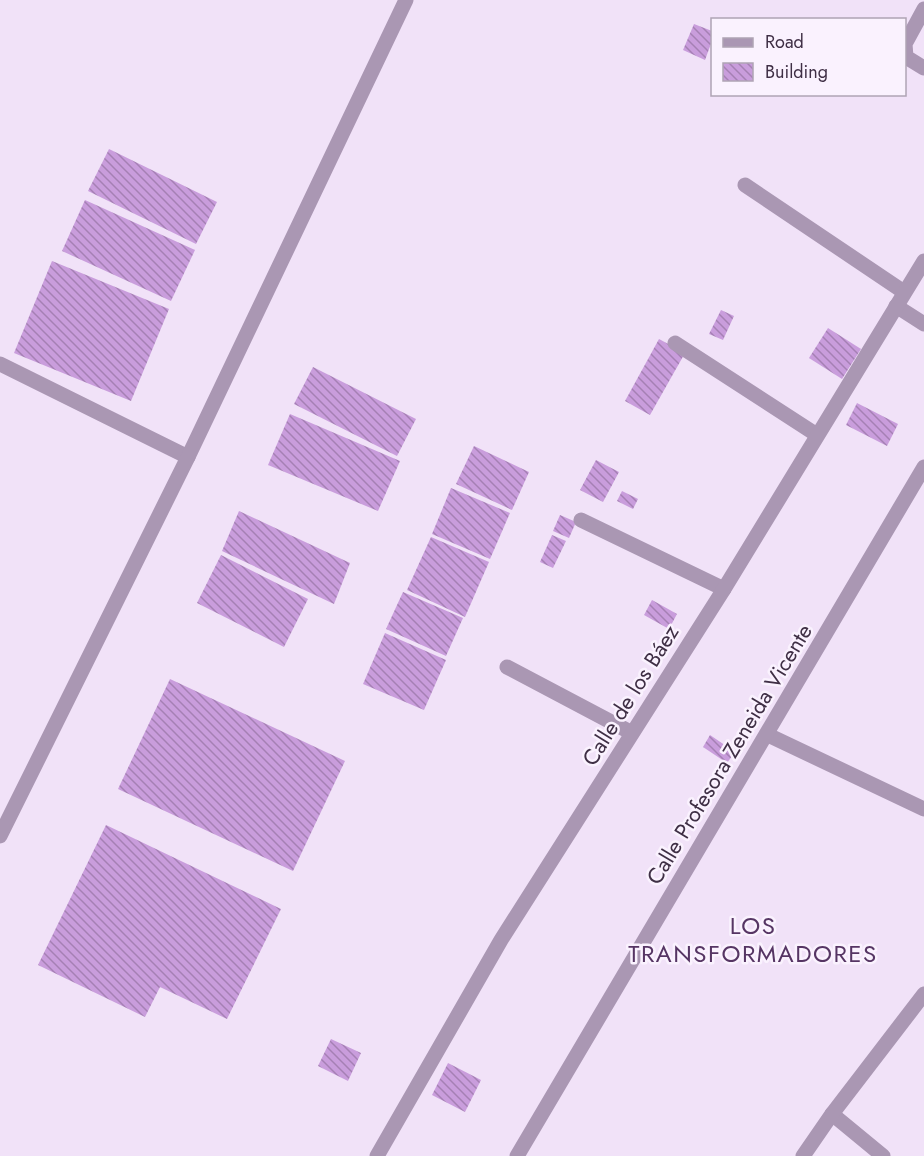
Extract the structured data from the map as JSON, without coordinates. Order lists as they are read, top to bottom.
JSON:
{
  "streets": {
    "street": ["Calle de los Báez", "Calle Profesora Zeneida Vicente"]
  },
  "districts": ["LOS TRANSFORMADORES"],
  "legend": ["Road", "Building"]
}
